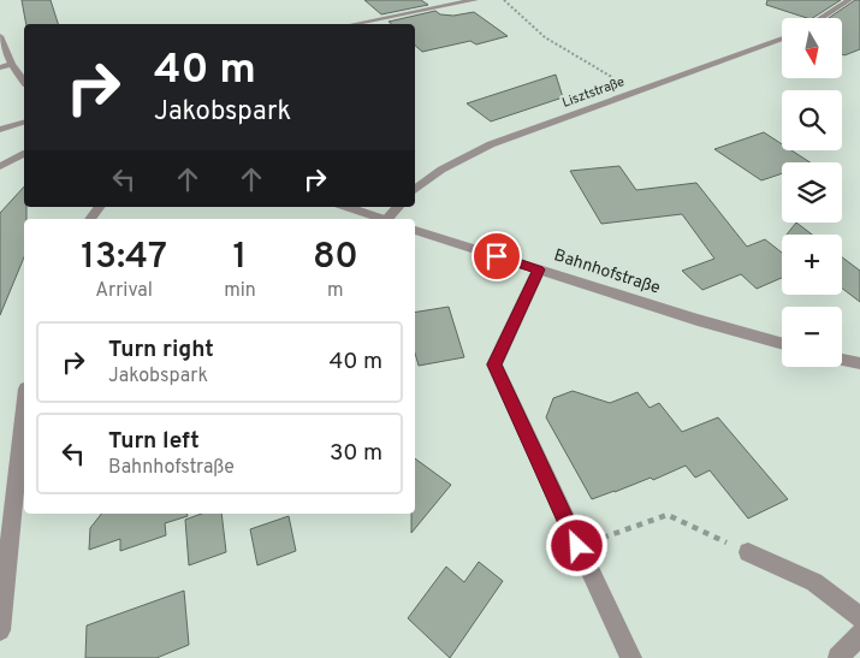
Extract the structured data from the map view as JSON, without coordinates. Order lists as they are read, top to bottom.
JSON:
{
  "streets": {
    "street": ["Lisztstraße", "Bahnhofstraße"]
  },
  "north": "bottom",
  "page": {
    "map_buttons": ["+", "−"],
    "turn": ["40 m", "Jakobspark"],
    "eta": [
      "13:47",
      "Arrival",
      "1",
      "min",
      "80",
      "m"
    ],
    "list": [
      {
        "name": "Turn right",
        "note": "Jakobspark",
        "value": "40 m"
      },
      {
        "name": "Turn left",
        "note": "Bahnhofstraße",
        "value": "30 m"
      }
    ]
  }
}
